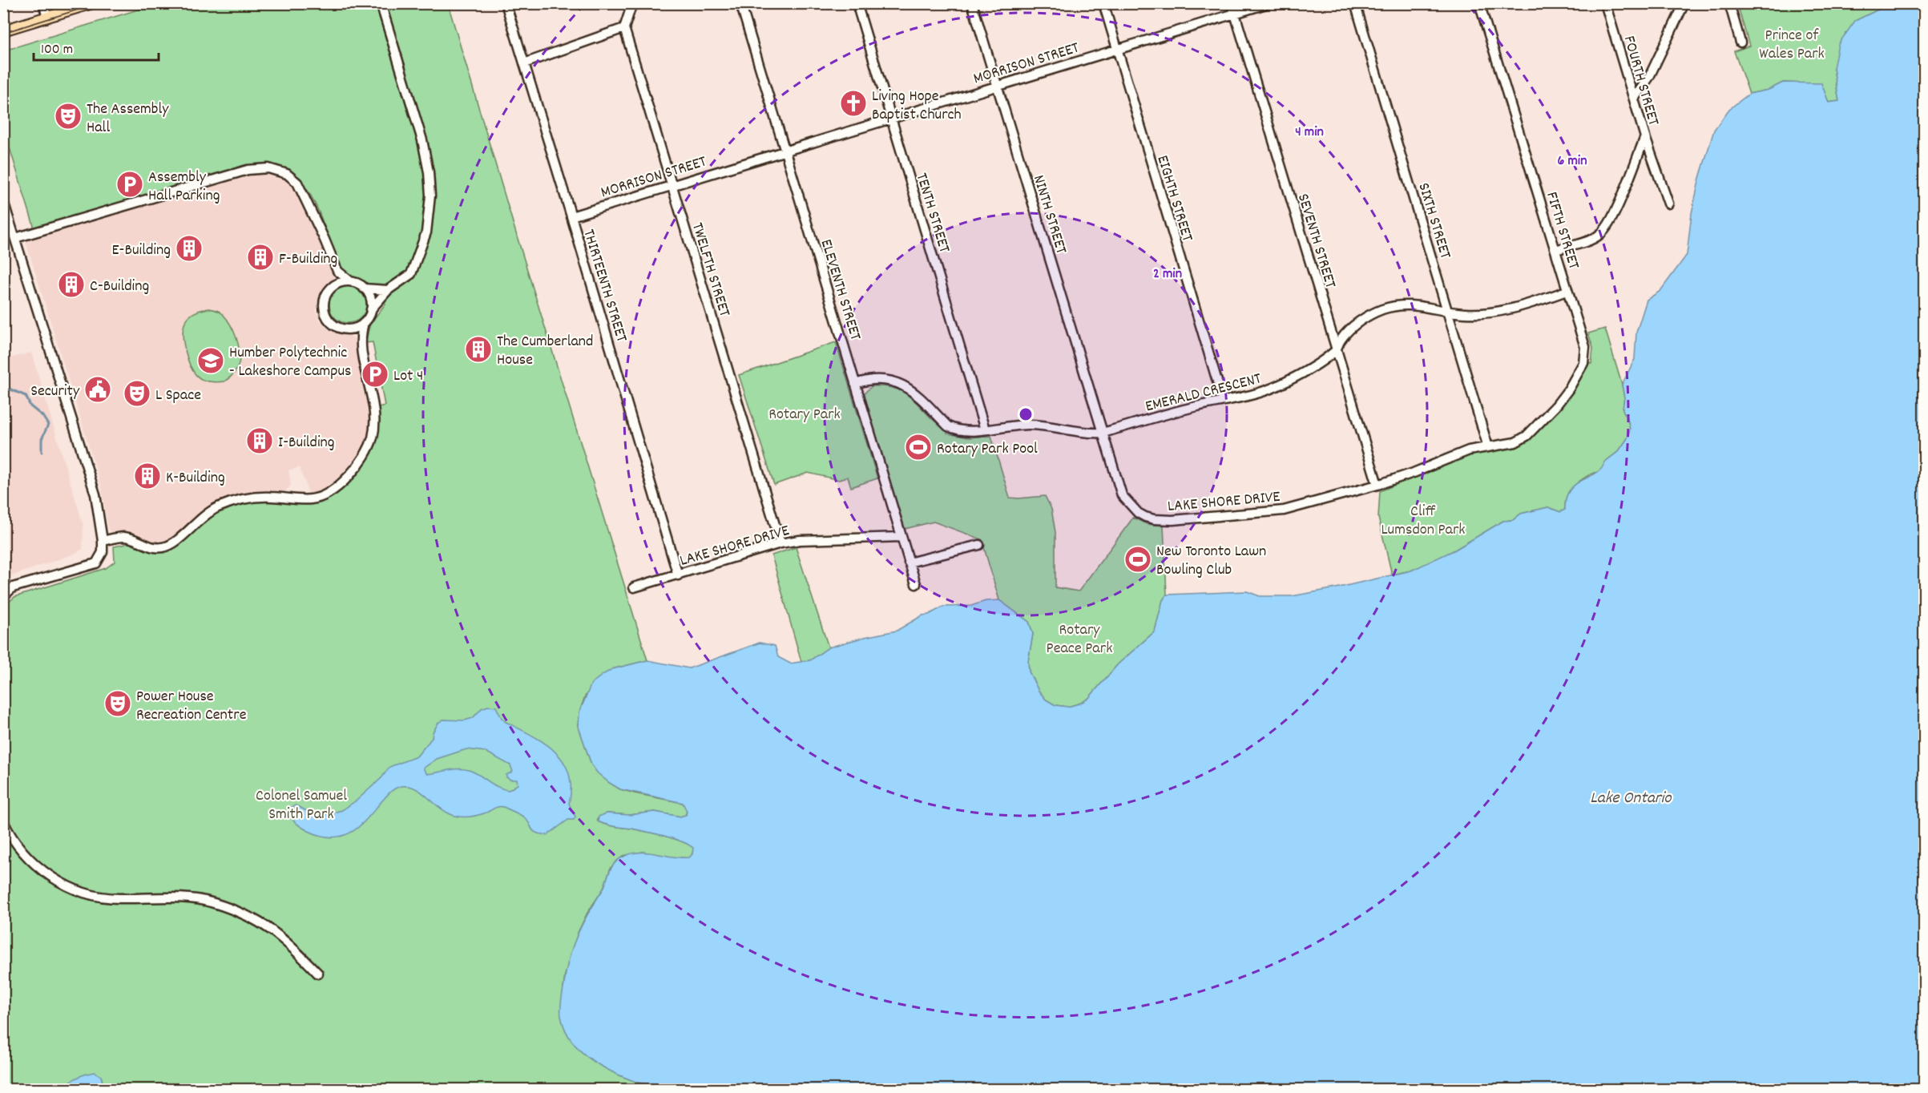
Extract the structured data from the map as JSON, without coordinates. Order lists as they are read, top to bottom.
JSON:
{
  "streets": {
    "street": [
      "MORRISON STREET",
      "FOURTH STREET",
      "EIGHTH STREET",
      "TENTH STREET",
      "NINTH STREET",
      "SIXTH STREET",
      "FIFTH STREET",
      "SEVENTH STREET",
      "TWELFTH STREET",
      "THIRTEENTH STREET",
      "ELEVENTH STREET",
      "EMERALD CRESCENT",
      "LAKE SHORE DRIVE"
    ]
  },
  "crossings": [
    ["MORRISON STREET", "EIGHTH STREET"],
    ["MORRISON STREET", "TENTH STREET"],
    ["MORRISON STREET", "NINTH STREET"],
    ["MORRISON STREET", "SEVENTH STREET"],
    ["MORRISON STREET", "TWELFTH STREET"],
    ["MORRISON STREET", "THIRTEENTH STREET"],
    ["MORRISON STREET", "ELEVENTH STREET"],
    ["EIGHTH STREET", "EMERALD CRESCENT"],
    ["NINTH STREET", "EMERALD CRESCENT"],
    ["NINTH STREET", "LAKE SHORE DRIVE"],
    ["SIXTH STREET", "EMERALD CRESCENT"],
    ["SIXTH STREET", "LAKE SHORE DRIVE"],
    ["FIFTH STREET", "EMERALD CRESCENT"],
    ["FIFTH STREET", "LAKE SHORE DRIVE"],
    ["SEVENTH STREET", "EMERALD CRESCENT"],
    ["SEVENTH STREET", "LAKE SHORE DRIVE"],
    ["TWELFTH STREET", "LAKE SHORE DRIVE"],
    ["THIRTEENTH STREET", "LAKE SHORE DRIVE"],
    ["ELEVENTH STREET", "LAKE SHORE DRIVE"],
    ["EMERALD CRESCENT", "LAKE SHORE DRIVE"]
  ],
  "water": ["Lake Ontario"],
  "parks": [
    "Prince of Wales Park",
    "Rotary Park",
    "Cliff Lumsdon Park",
    "Rotary Peace Park",
    "Colonel Samuel Smith Park"
  ],
  "places": {
    "church": ["Living Hope Baptist Church"],
    "theatre": ["The Assembly Hall", "L Space", "Power House Recreation Centre"],
    "parking": ["Assembly Hall Parking", "Lot 4"],
    "building": [
      "E-Building",
      "F-Building",
      "C-Building",
      "The Cumberland House",
      "I-Building",
      "K-Building"
    ],
    "school or university": ["Humber Polytechnic - Lakeshore Campus"],
    "public building": ["Security"],
    "sports": ["Rotary Park Pool", "New Toronto Lawn Bowling Club"]
  },
  "scale_bar": "100 m",
  "rings": ["4 min", "6 min", "2 min"]
}
